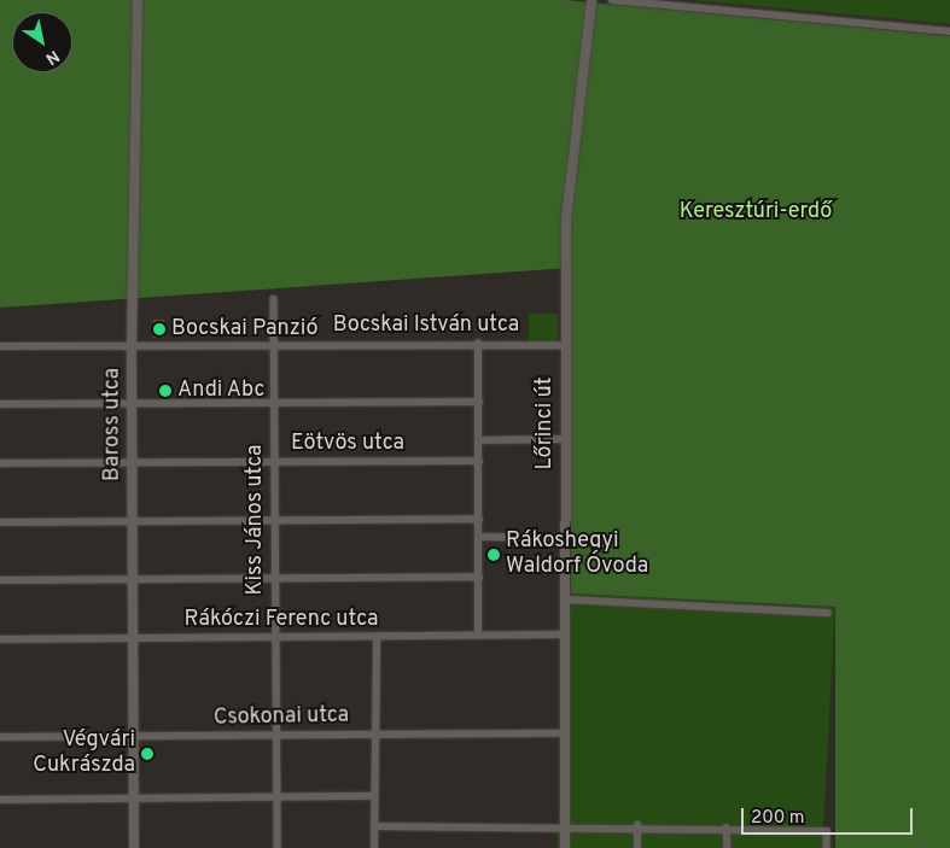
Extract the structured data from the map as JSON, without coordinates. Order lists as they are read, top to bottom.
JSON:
{
  "streets": {
    "street": [
      "Bocskai István utca",
      "Lőrinci út",
      "Baross utca",
      "Eötvös utca",
      "Kiss János utca",
      "Rákóczi Ferenc utca",
      "Csokonai utca"
    ]
  },
  "crossings": [
    ["Bocskai István utca", "Lőrinci út"],
    ["Bocskai István utca", "Baross utca"],
    ["Bocskai István utca", "Kiss János utca"],
    ["Lőrinci út", "Rákóczi Ferenc utca"],
    ["Lőrinci út", "Csokonai utca"],
    ["Baross utca", "Eötvös utca"],
    ["Baross utca", "Rákóczi Ferenc utca"],
    ["Baross utca", "Csokonai utca"],
    ["Eötvös utca", "Kiss János utca"],
    ["Kiss János utca", "Rákóczi Ferenc utca"],
    ["Kiss János utca", "Csokonai utca"]
  ],
  "parks": ["Keresztúri-erdő"],
  "places": [
    "Bocskai Panzió",
    "Andi Abc",
    "Rákoshegyi Waldorf Óvoda",
    "Végvári Cukrászda"
  ],
  "scale_bar": "200 m",
  "north": "bottom right"
}
